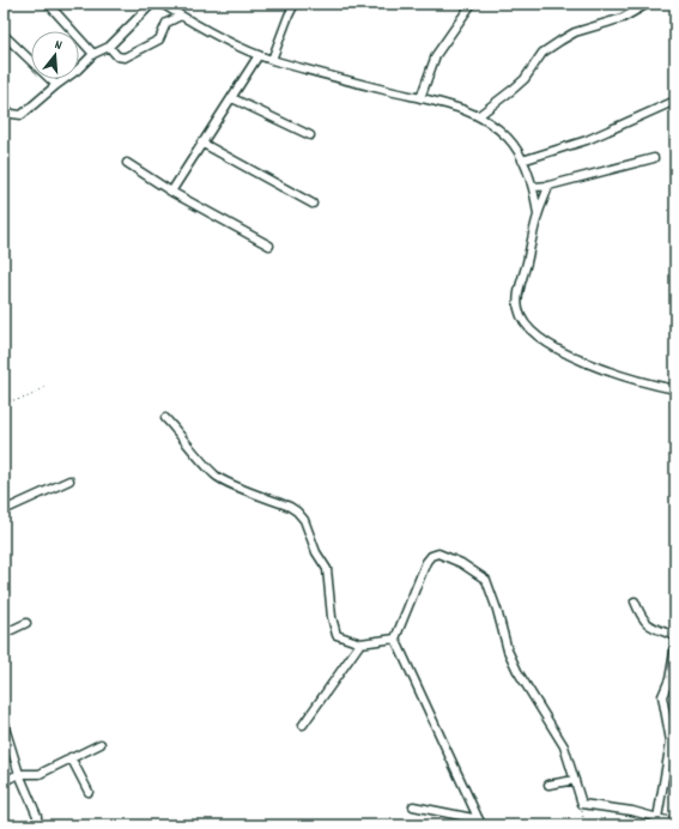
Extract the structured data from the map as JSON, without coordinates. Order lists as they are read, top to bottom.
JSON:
{
  "north": "top"
}
